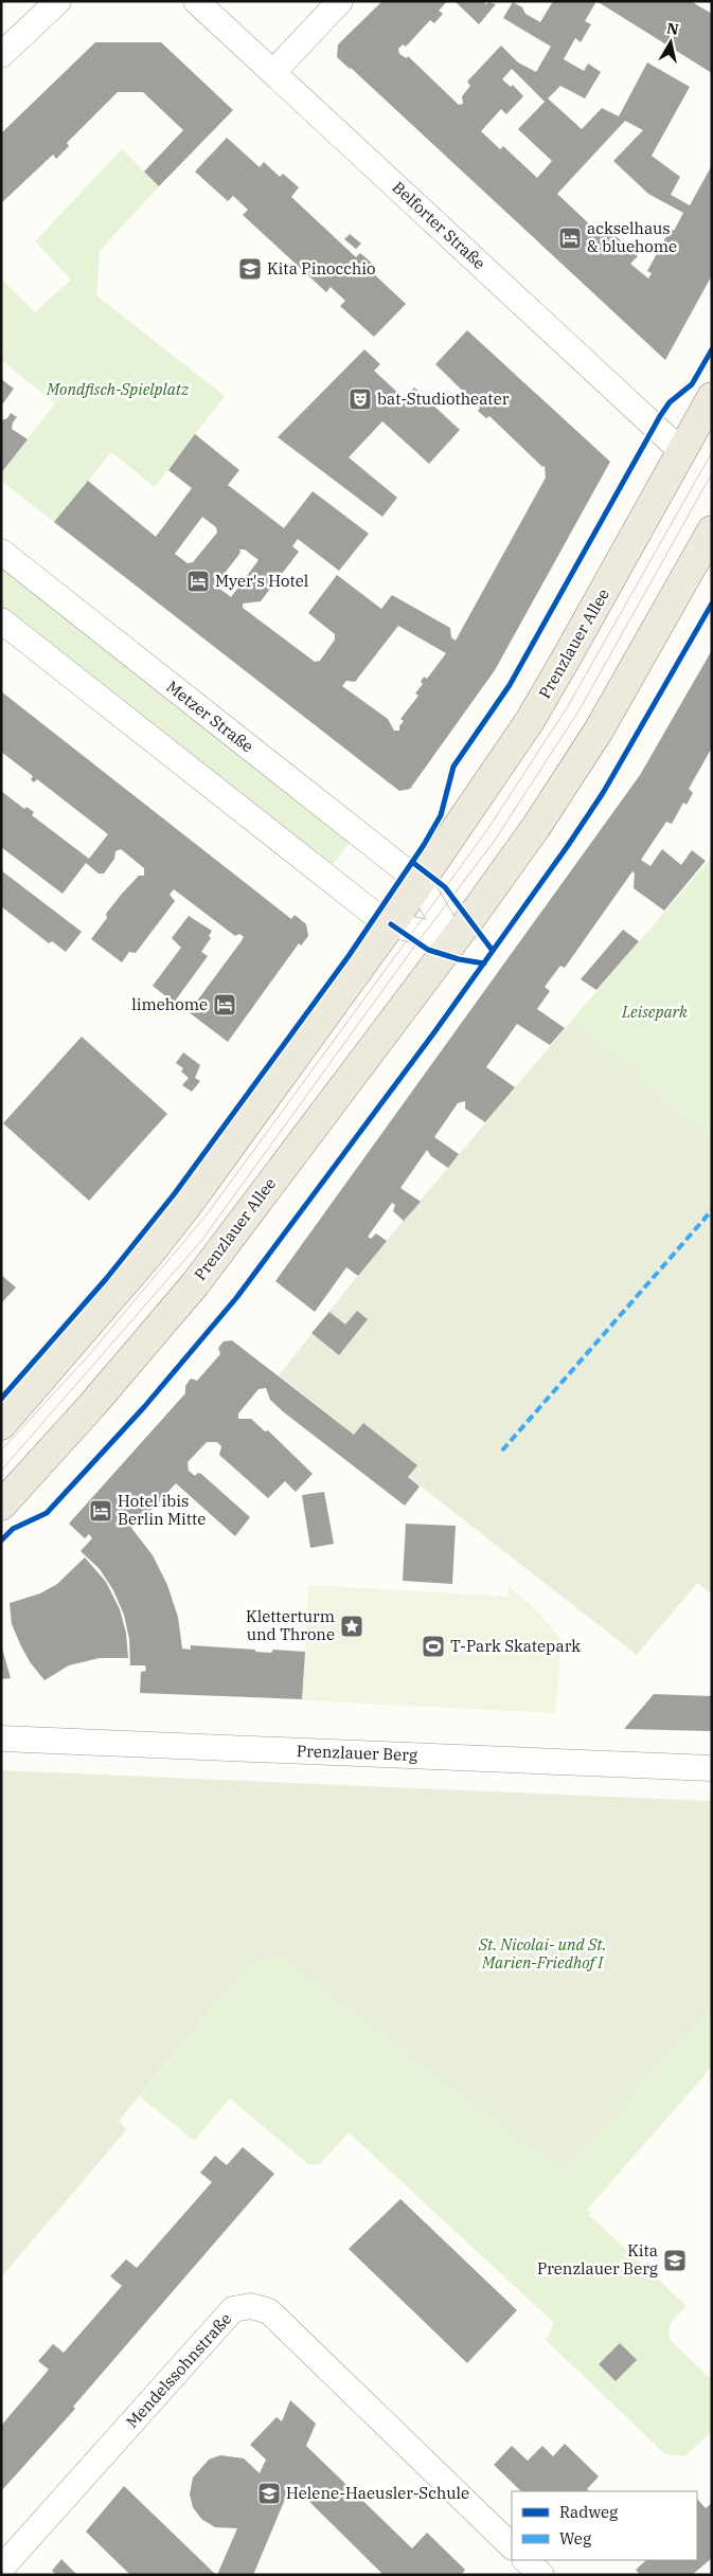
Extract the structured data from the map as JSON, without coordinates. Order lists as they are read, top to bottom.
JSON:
{
  "streets": {
    "main road": ["Prenzlauer Allee"],
    "street": [
      "Belforter Straße",
      "Metzer Straße",
      "Prenzlauer Berg",
      "Mendelssohnstraße"
    ]
  },
  "crossings": [
    ["Belforter Straße", "Prenzlauer Allee"],
    ["Prenzlauer Allee", "Metzer Straße"]
  ],
  "parks": ["Mondfisch-Spielplatz", "Leisepark", "St. Nicolai- und St. Marien-Friedhof I"],
  "places": {
    "hotel": [
      "ackselhaus & bluehome",
      "Myer's Hotel",
      "limehome",
      "Hotel ibis Berlin Mitte"
    ],
    "school or university": ["Kita Pinocchio", "Kita Prenzlauer Berg", "Helene-Haeusler-Schule"],
    "theatre": ["bat-Studiotheater"],
    "place": ["Kletterturm und Throne"],
    "sports": ["T-Park Skatepark"]
  },
  "legend": ["Radweg", "Weg"],
  "north": "top"
}
